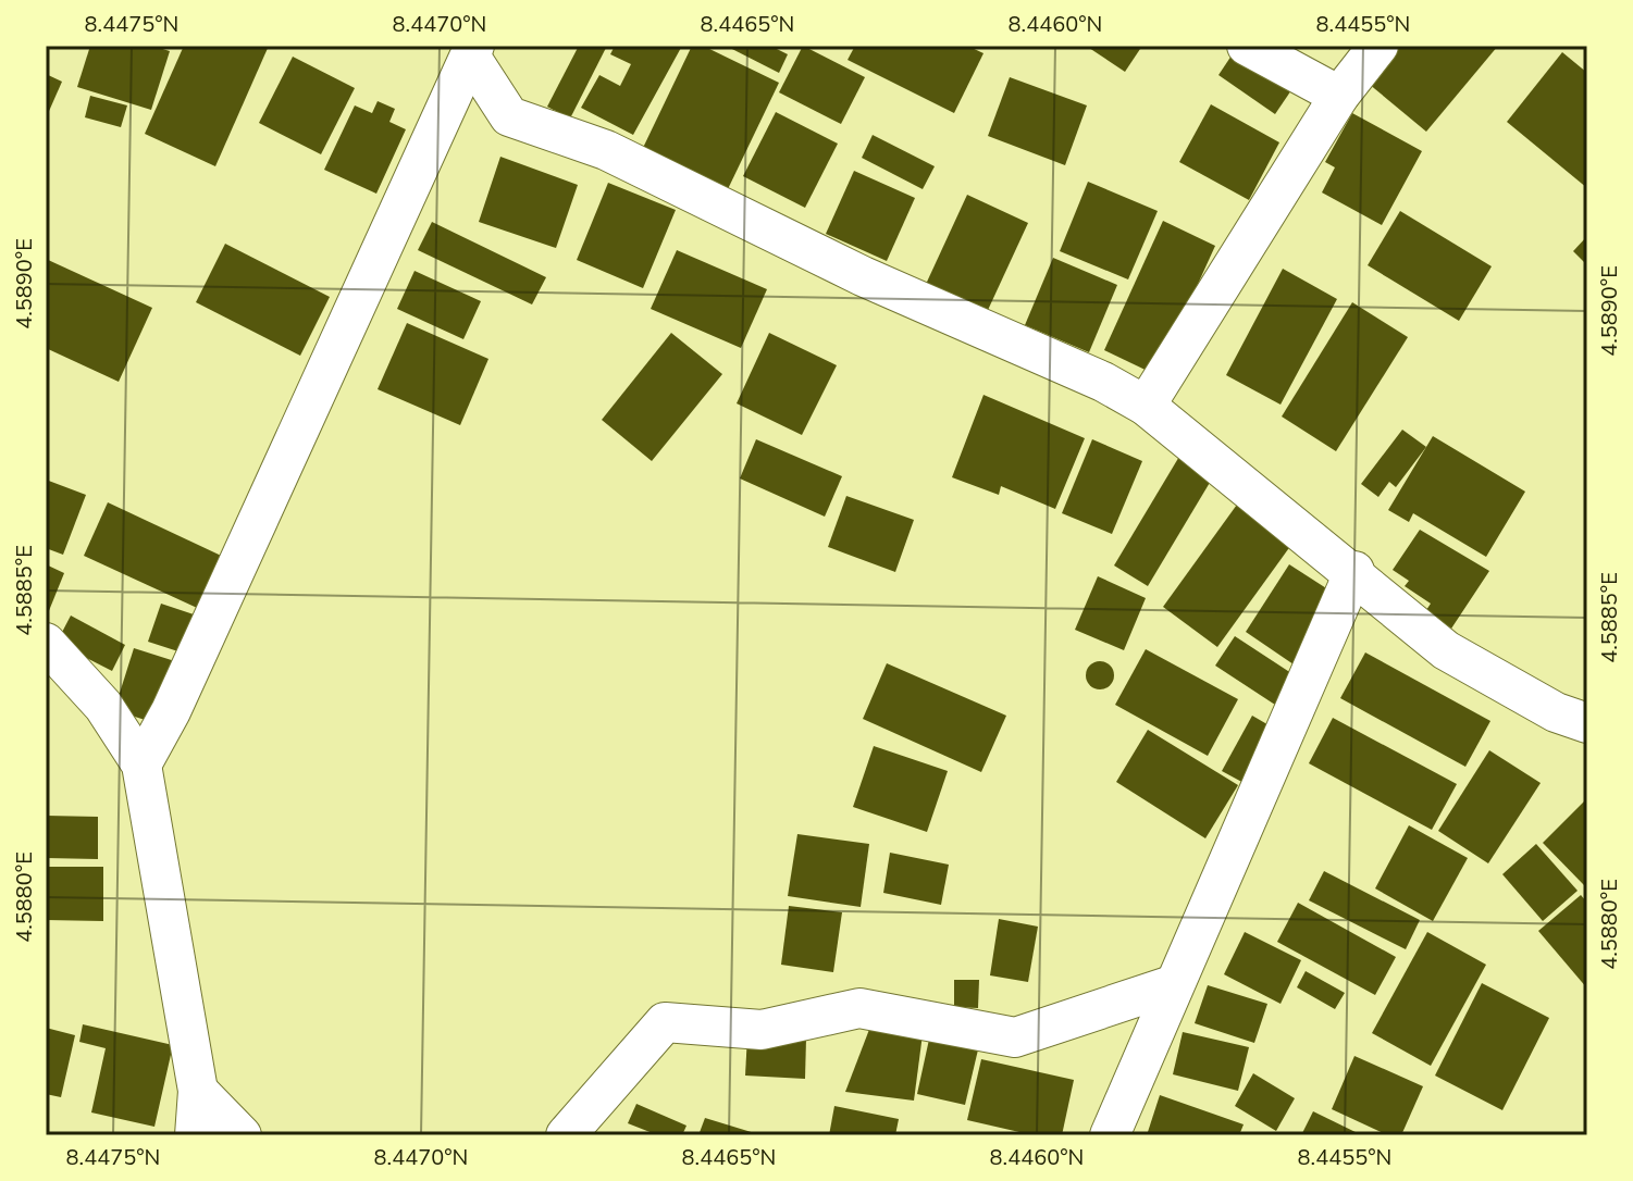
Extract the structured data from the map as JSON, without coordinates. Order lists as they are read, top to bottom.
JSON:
{
  "coordinates": [
    "8.4475°N",
    "8.4470°N",
    "8.4465°N",
    "8.4460°N",
    "8.4455°N",
    "4.5890°E",
    "4.5885°E",
    "4.5880°E"
  ]
}
